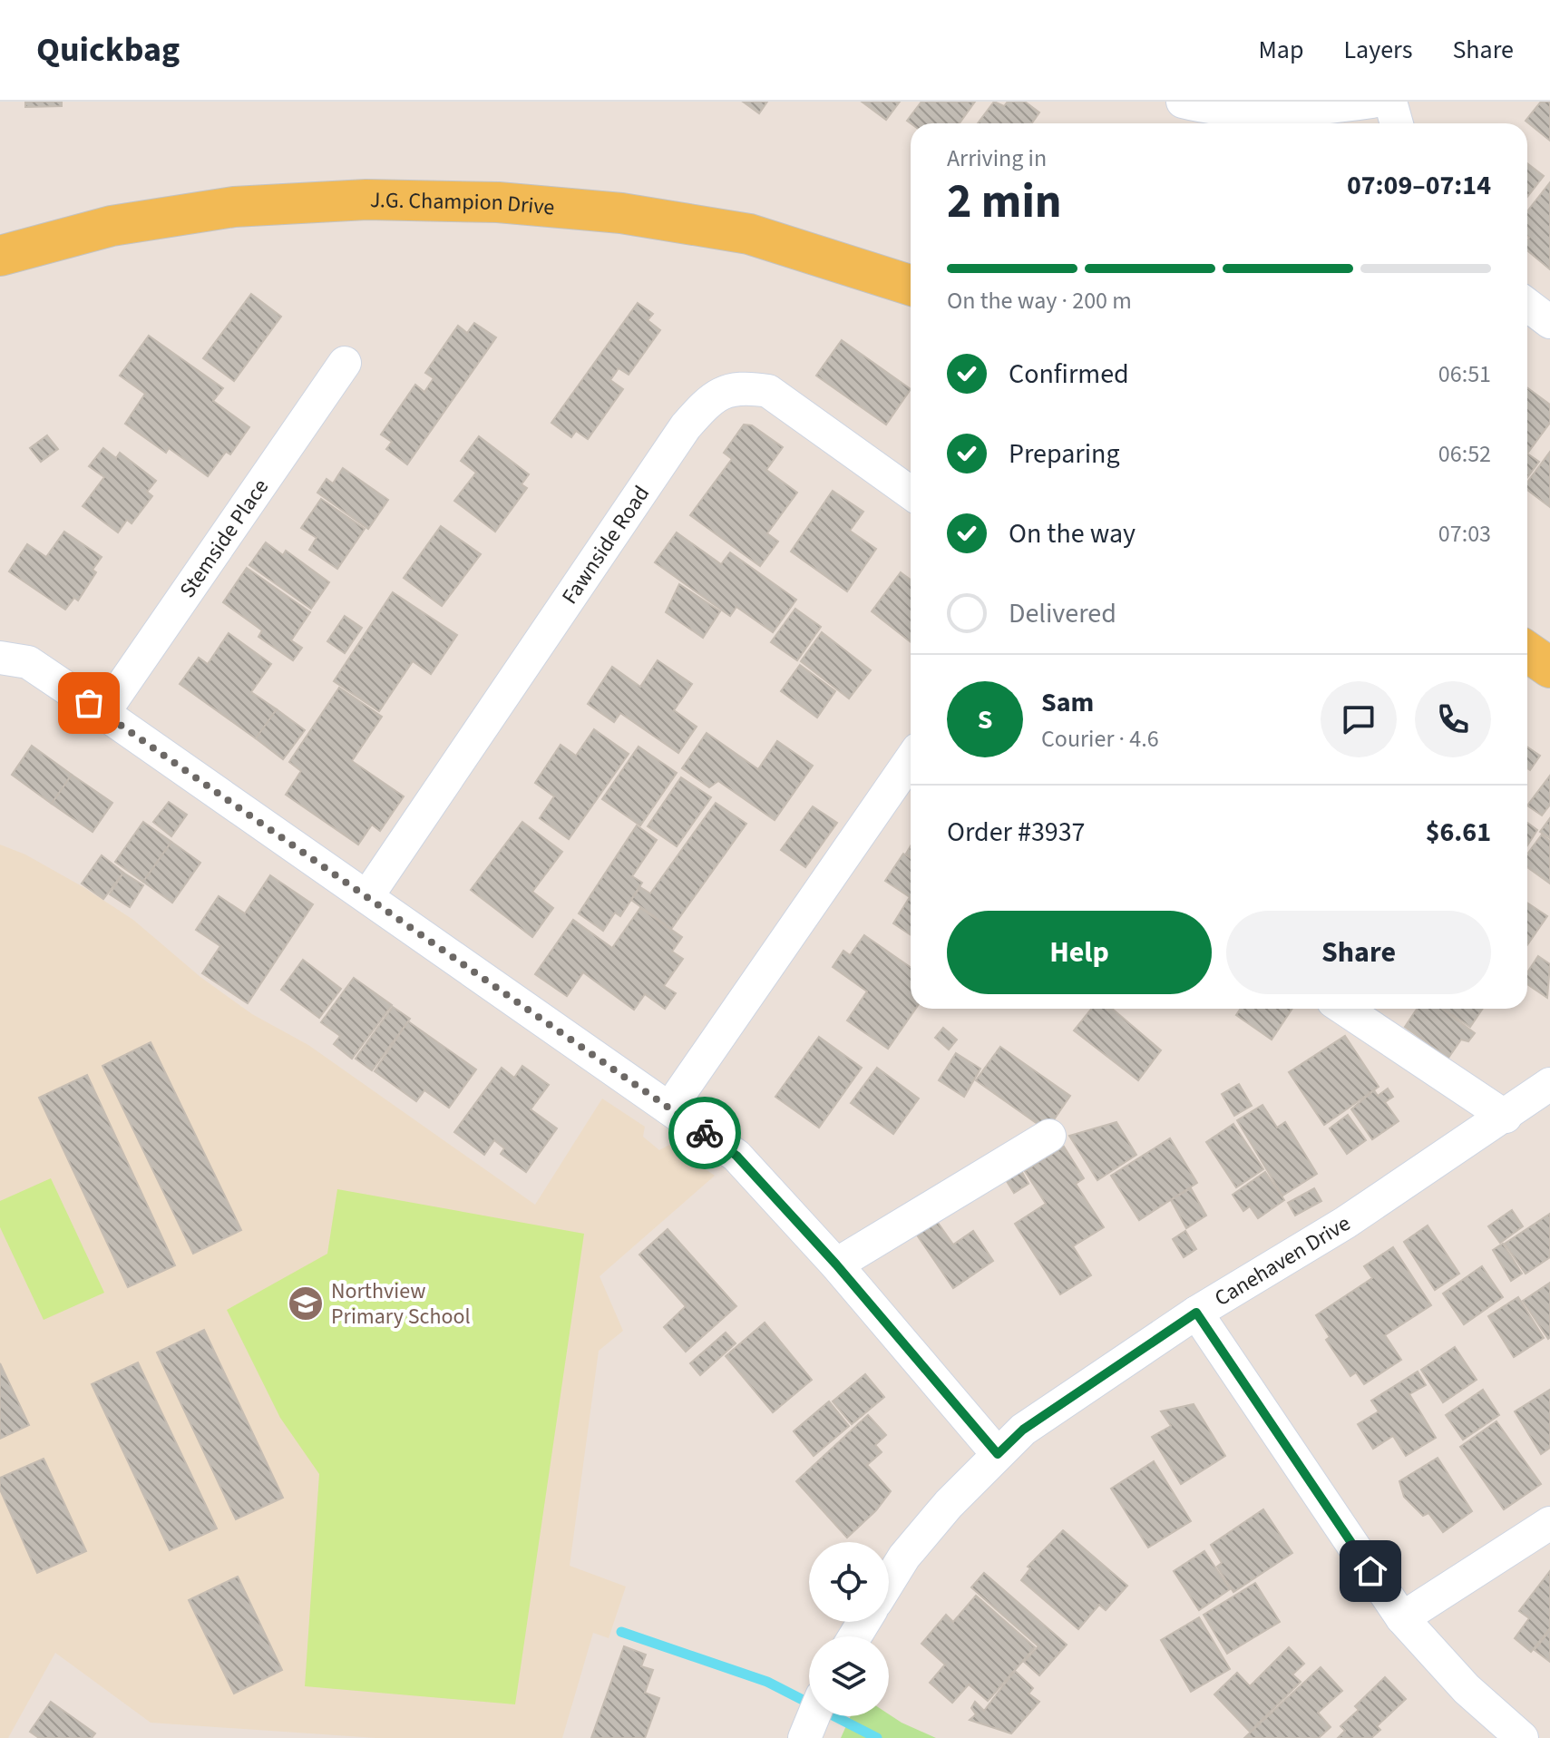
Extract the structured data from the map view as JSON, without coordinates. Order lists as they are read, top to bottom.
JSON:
{
  "streets": {
    "main road": ["J.G. Champion Drive"],
    "street": ["Stemside Place", "Fawnside Road", "Canehaven Drive"]
  },
  "places": {
    "school or university": ["Northview Primary School"]
  },
  "page": {
    "header": "Quickbag",
    "nav": ["Map", "Layers", "Share"],
    "heading": ["2 min", "Arriving in", "07:09–07:14"],
    "panel": [
      "Sam",
      "Courier · 4.6",
      "Order #3937",
      "$6.61"
    ],
    "bar": "On the way · 200 m",
    "list": [
      ["Confirmed", "06:51"],
      ["Preparing", "06:52"],
      ["On the way", "07:03"],
      "Delivered"
    ],
    "round": "S",
    "buttons": ["Help", "Share"]
  }
}
